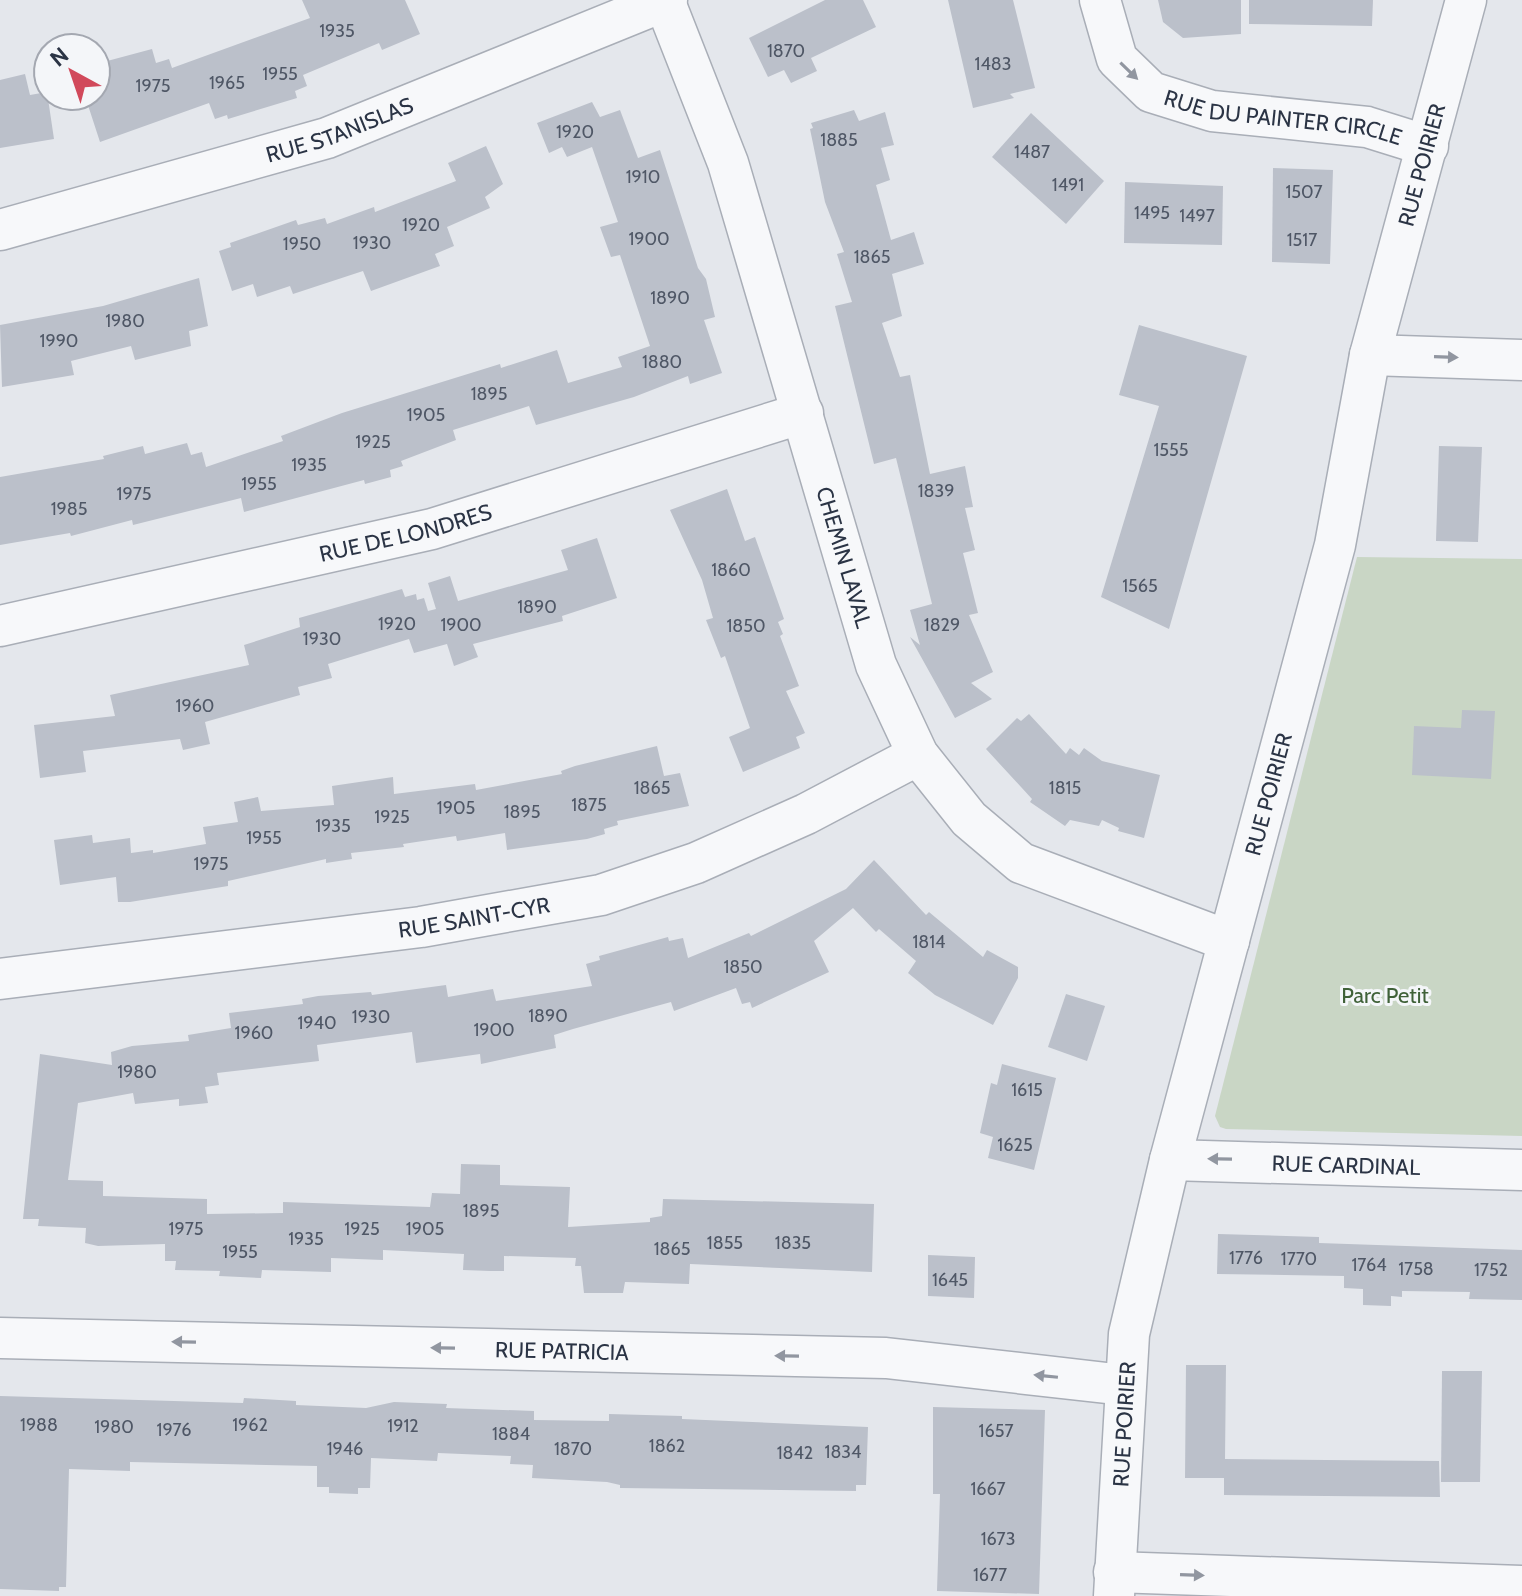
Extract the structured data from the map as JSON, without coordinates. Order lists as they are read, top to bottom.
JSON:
{
  "streets": {
    "street": [
      "RUE DU PAINTER CIRCLE",
      "RUE STANISLAS",
      "RUE POIRIER",
      "RUE DE LONDRES",
      "CHEMIN LAVAL",
      "RUE SAINT-CYR",
      "RUE CARDINAL",
      "RUE PATRICIA"
    ]
  },
  "crossings": [
    ["RUE DU PAINTER CIRCLE", "RUE POIRIER"],
    ["RUE STANISLAS", "CHEMIN LAVAL"],
    ["RUE POIRIER", "CHEMIN LAVAL"],
    ["RUE POIRIER", "RUE CARDINAL"],
    ["RUE POIRIER", "RUE PATRICIA"],
    ["RUE DE LONDRES", "CHEMIN LAVAL"],
    ["CHEMIN LAVAL", "RUE SAINT-CYR"]
  ],
  "one_way": ["RUE DU PAINTER CIRCLE", "RUE CARDINAL", "RUE PATRICIA"],
  "parks": ["Parc Petit"],
  "house_numbers": [
    "1935",
    "1870",
    "1483",
    "1955",
    "1965",
    "1975",
    "1920",
    "1885",
    "1487",
    "1910",
    "1491",
    "1507",
    "1495",
    "1497",
    "1920",
    "1900",
    "1517",
    "1930",
    "1950",
    "1865",
    "1890",
    "1980",
    "1990",
    "1880",
    "1895",
    "1905",
    "1925",
    "1555",
    "1935",
    "1955",
    "1839",
    "1975",
    "1985",
    "1860",
    "1565",
    "1890",
    "1920",
    "1900",
    "1829",
    "1850",
    "1930",
    "1960",
    "1865",
    "1815",
    "1875",
    "1905",
    "1895",
    "1925",
    "1935",
    "1955",
    "1975",
    "1814",
    "1850",
    "1890",
    "1930",
    "1940",
    "1900",
    "1960",
    "1980",
    "1615",
    "1625",
    "1895",
    "1975",
    "1925",
    "1905",
    "1935",
    "1855",
    "1835",
    "1865",
    "1955",
    "1776",
    "1770",
    "1764",
    "1758",
    "1752",
    "1645",
    "1988",
    "1962",
    "1912",
    "1980",
    "1976",
    "1657",
    "1884",
    "1862",
    "1946",
    "1870",
    "1834",
    "1842",
    "1667",
    "1673",
    "1677"
  ],
  "north": "top left"
}
